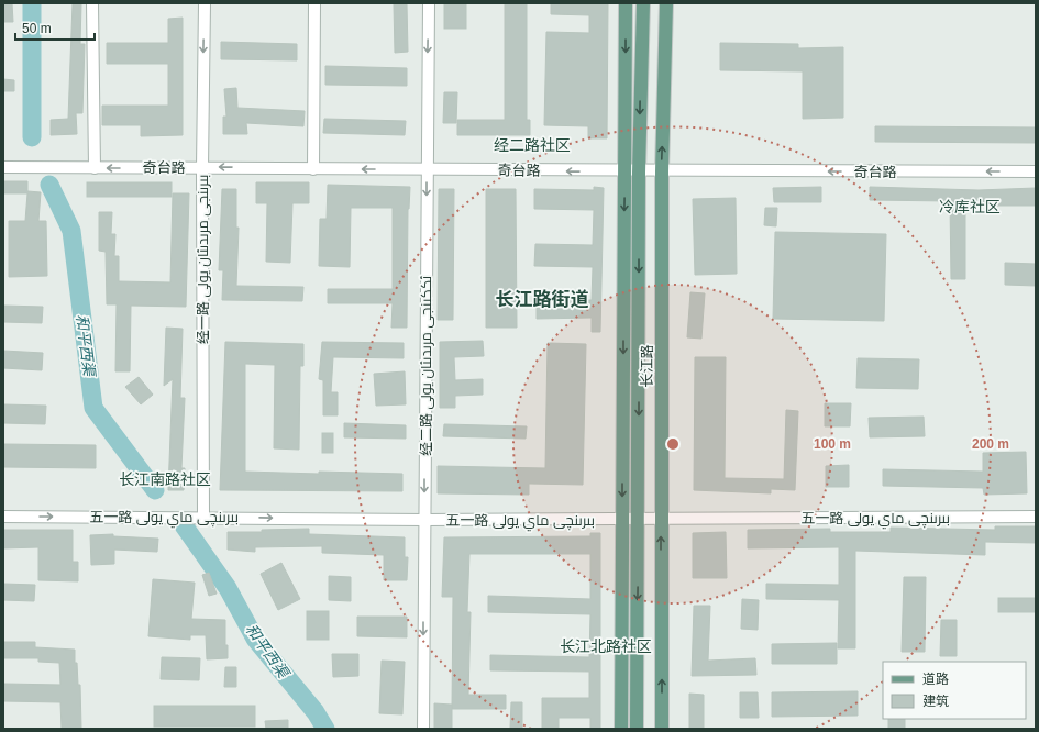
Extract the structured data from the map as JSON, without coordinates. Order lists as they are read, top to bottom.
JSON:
{
  "streets": {
    "main road": ["长江路"],
    "street": [
      "奇台路",
      "经一路 بىرىنجى مرىدىئان يولى",
      "经二路 ئككىنجى مرىدىئان يولى",
      "五一路 بىرىنچى ماي يولى"
    ]
  },
  "crossings": [
    ["奇台路", "经一路 بىرىنجى مرىدىئان يولى"],
    ["奇台路", "经二路 ئككىنجى مرىدىئان يولى"],
    ["奇台路", "长江路"],
    ["经一路 بىرىنجى مرىدىئان يولى", "五一路 بىرىنچى ماي يولى"],
    ["经二路 ئككىنجى مرىدىئان يولى", "五一路 بىرىنچى ماي يولى"],
    ["长江路", "五一路 بىرىنچى ماي يولى"]
  ],
  "one_way": ["奇台路", "经二路 ئككىنجى مرىدىئان يولى", "五一路 بىرىنچى ماي يولى"],
  "districts": [
    "经二路社区",
    "冷库社区",
    "长江路街道",
    "长江南路社区",
    "长江北路社区"
  ],
  "water": ["和平西渠"],
  "legend": ["道路", "建筑"],
  "scale_bar": "50 m",
  "rings": ["100 m", "200 m"]
}
